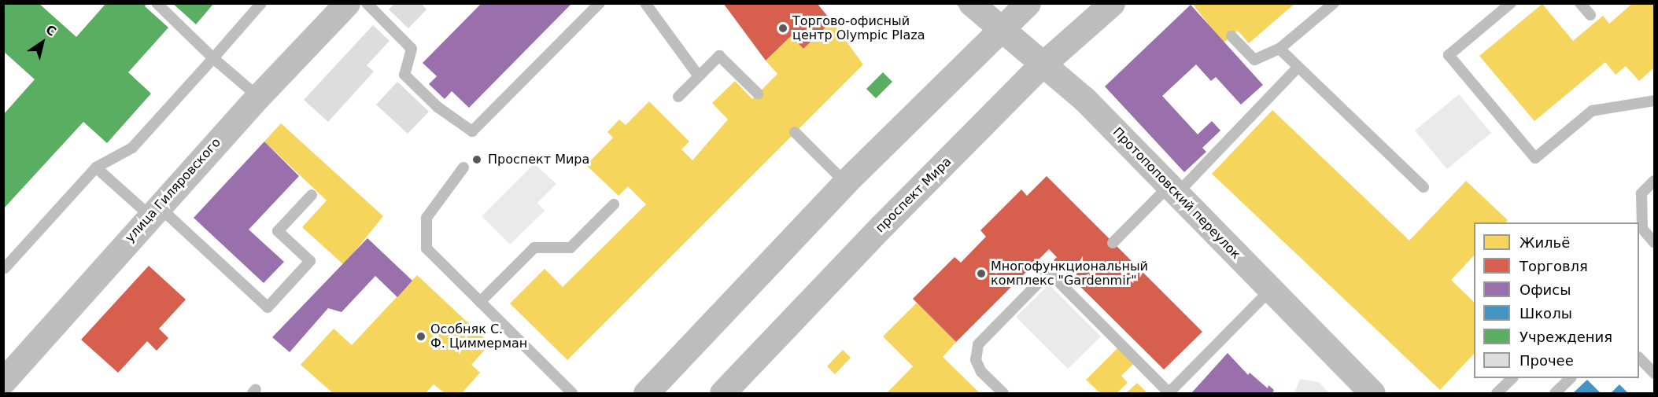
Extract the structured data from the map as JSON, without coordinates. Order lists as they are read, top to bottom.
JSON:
{
  "streets": {
    "main road": ["проспект Мира"],
    "street": ["улица Гиляровского", "Протопоповский переулок"]
  },
  "crossings": [
    ["Протопоповский переулок", "проспект Мира"]
  ],
  "places": [
    "Торгово-офисный центр Olympic Plaza",
    "Проспект Мира",
    "Многофункциональный комплекс \"Gardenmir\"",
    "Особняк С. Ф. Циммерман"
  ],
  "legend": [
    "Жильё",
    "Торговля",
    "Офисы",
    "Школы",
    "Учреждения",
    "Прочее"
  ],
  "north": "top right"
}
